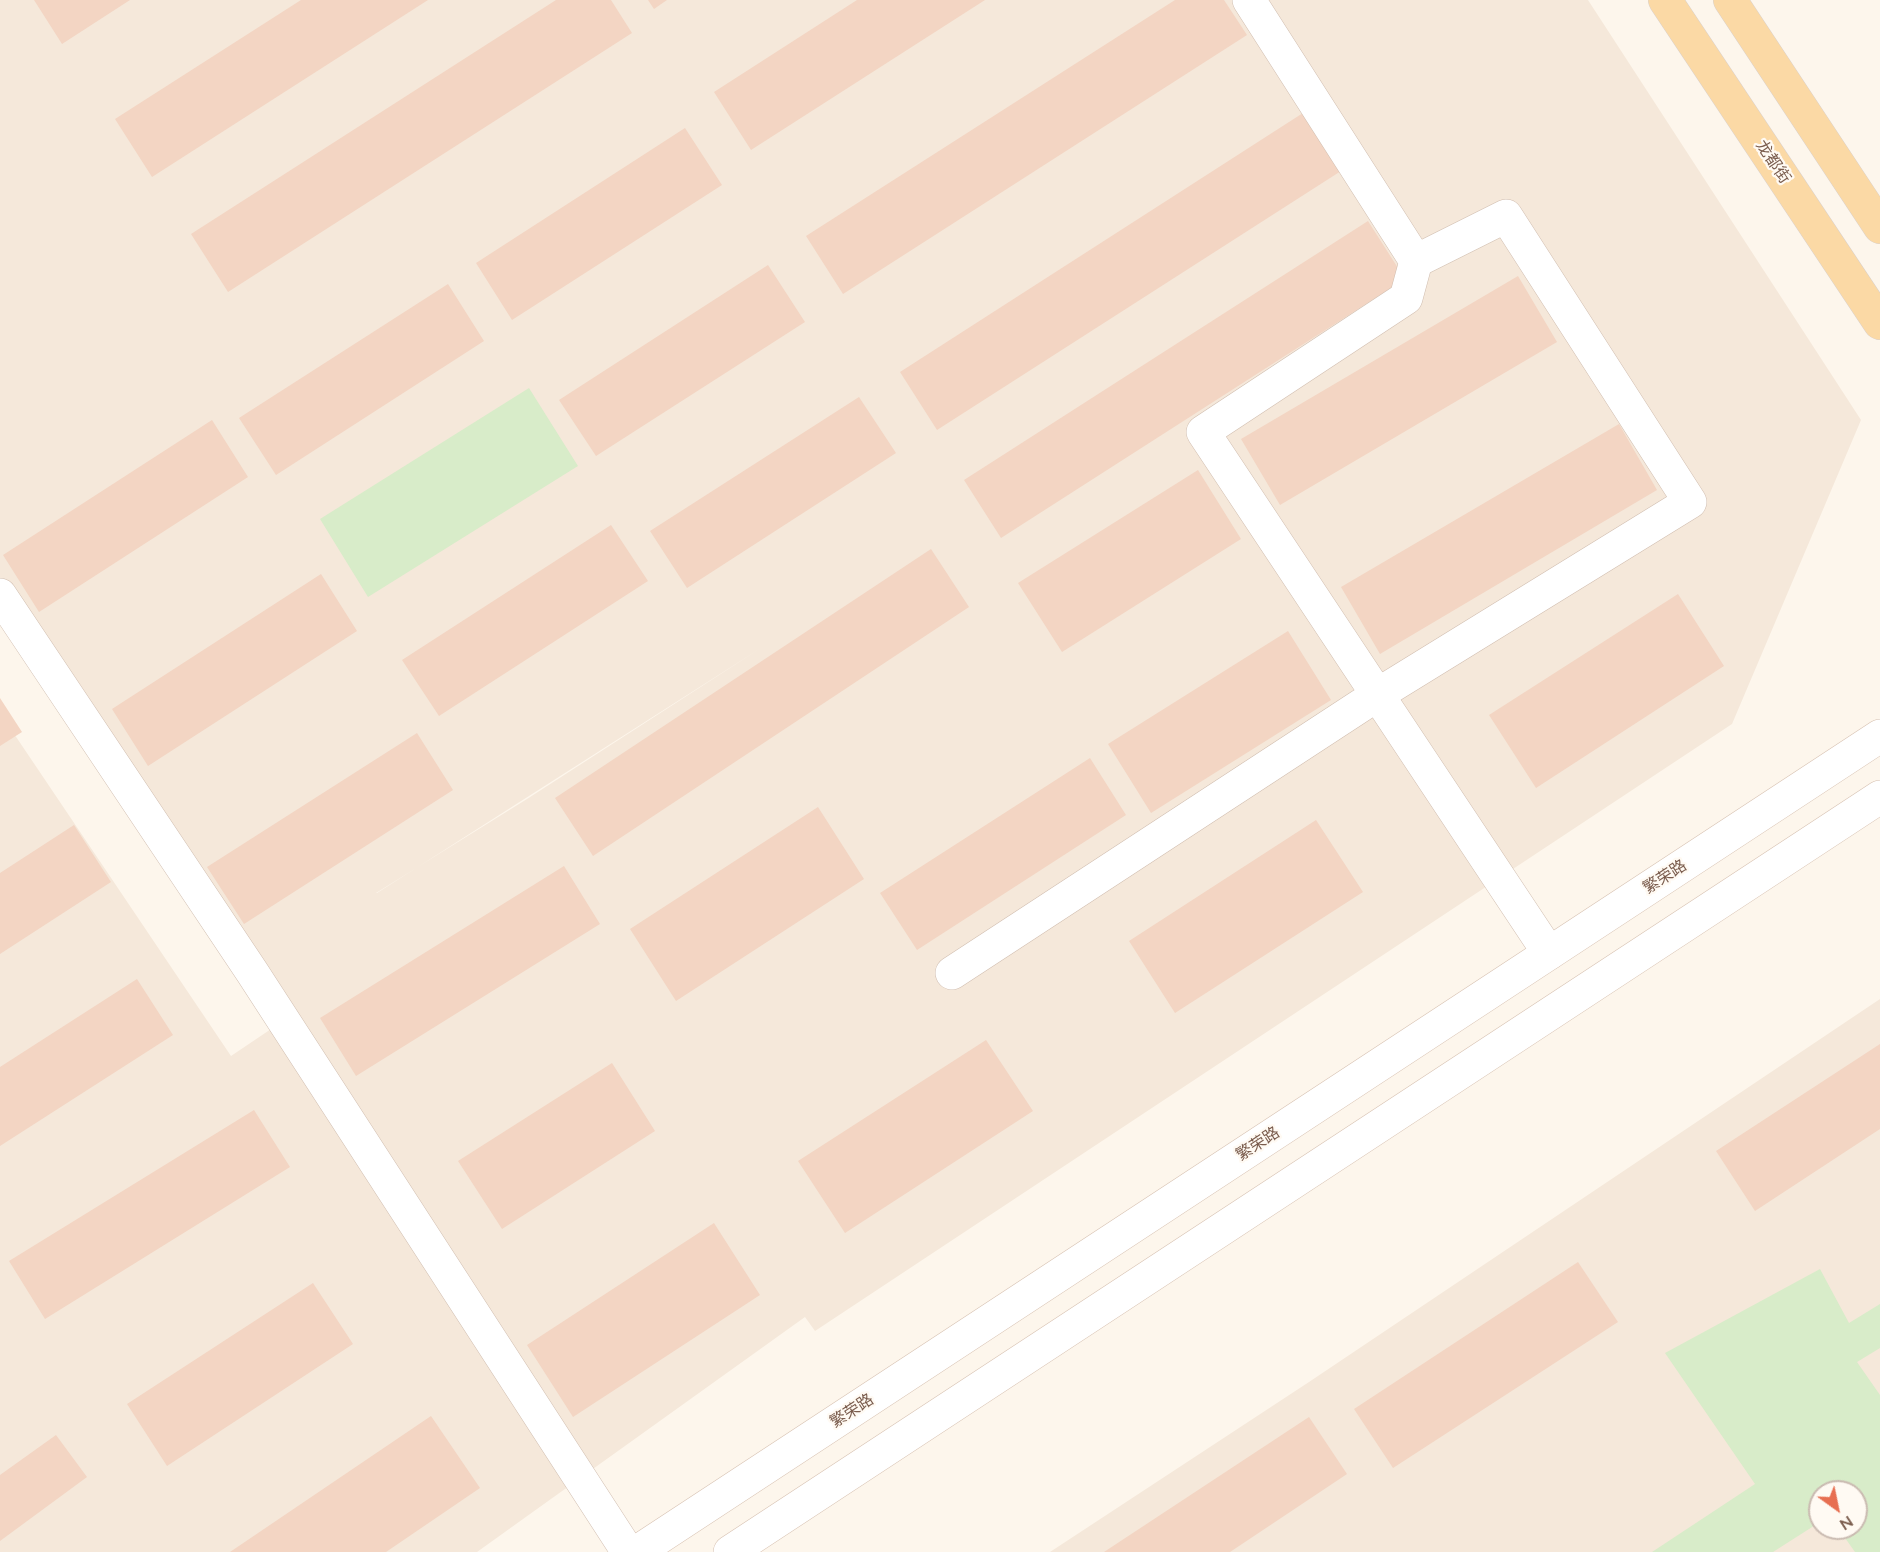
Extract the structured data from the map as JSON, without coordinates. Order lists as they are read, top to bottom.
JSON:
{
  "streets": {
    "main road": ["龙都街"],
    "street": ["繁荣路"]
  },
  "north": "bottom right"
}
